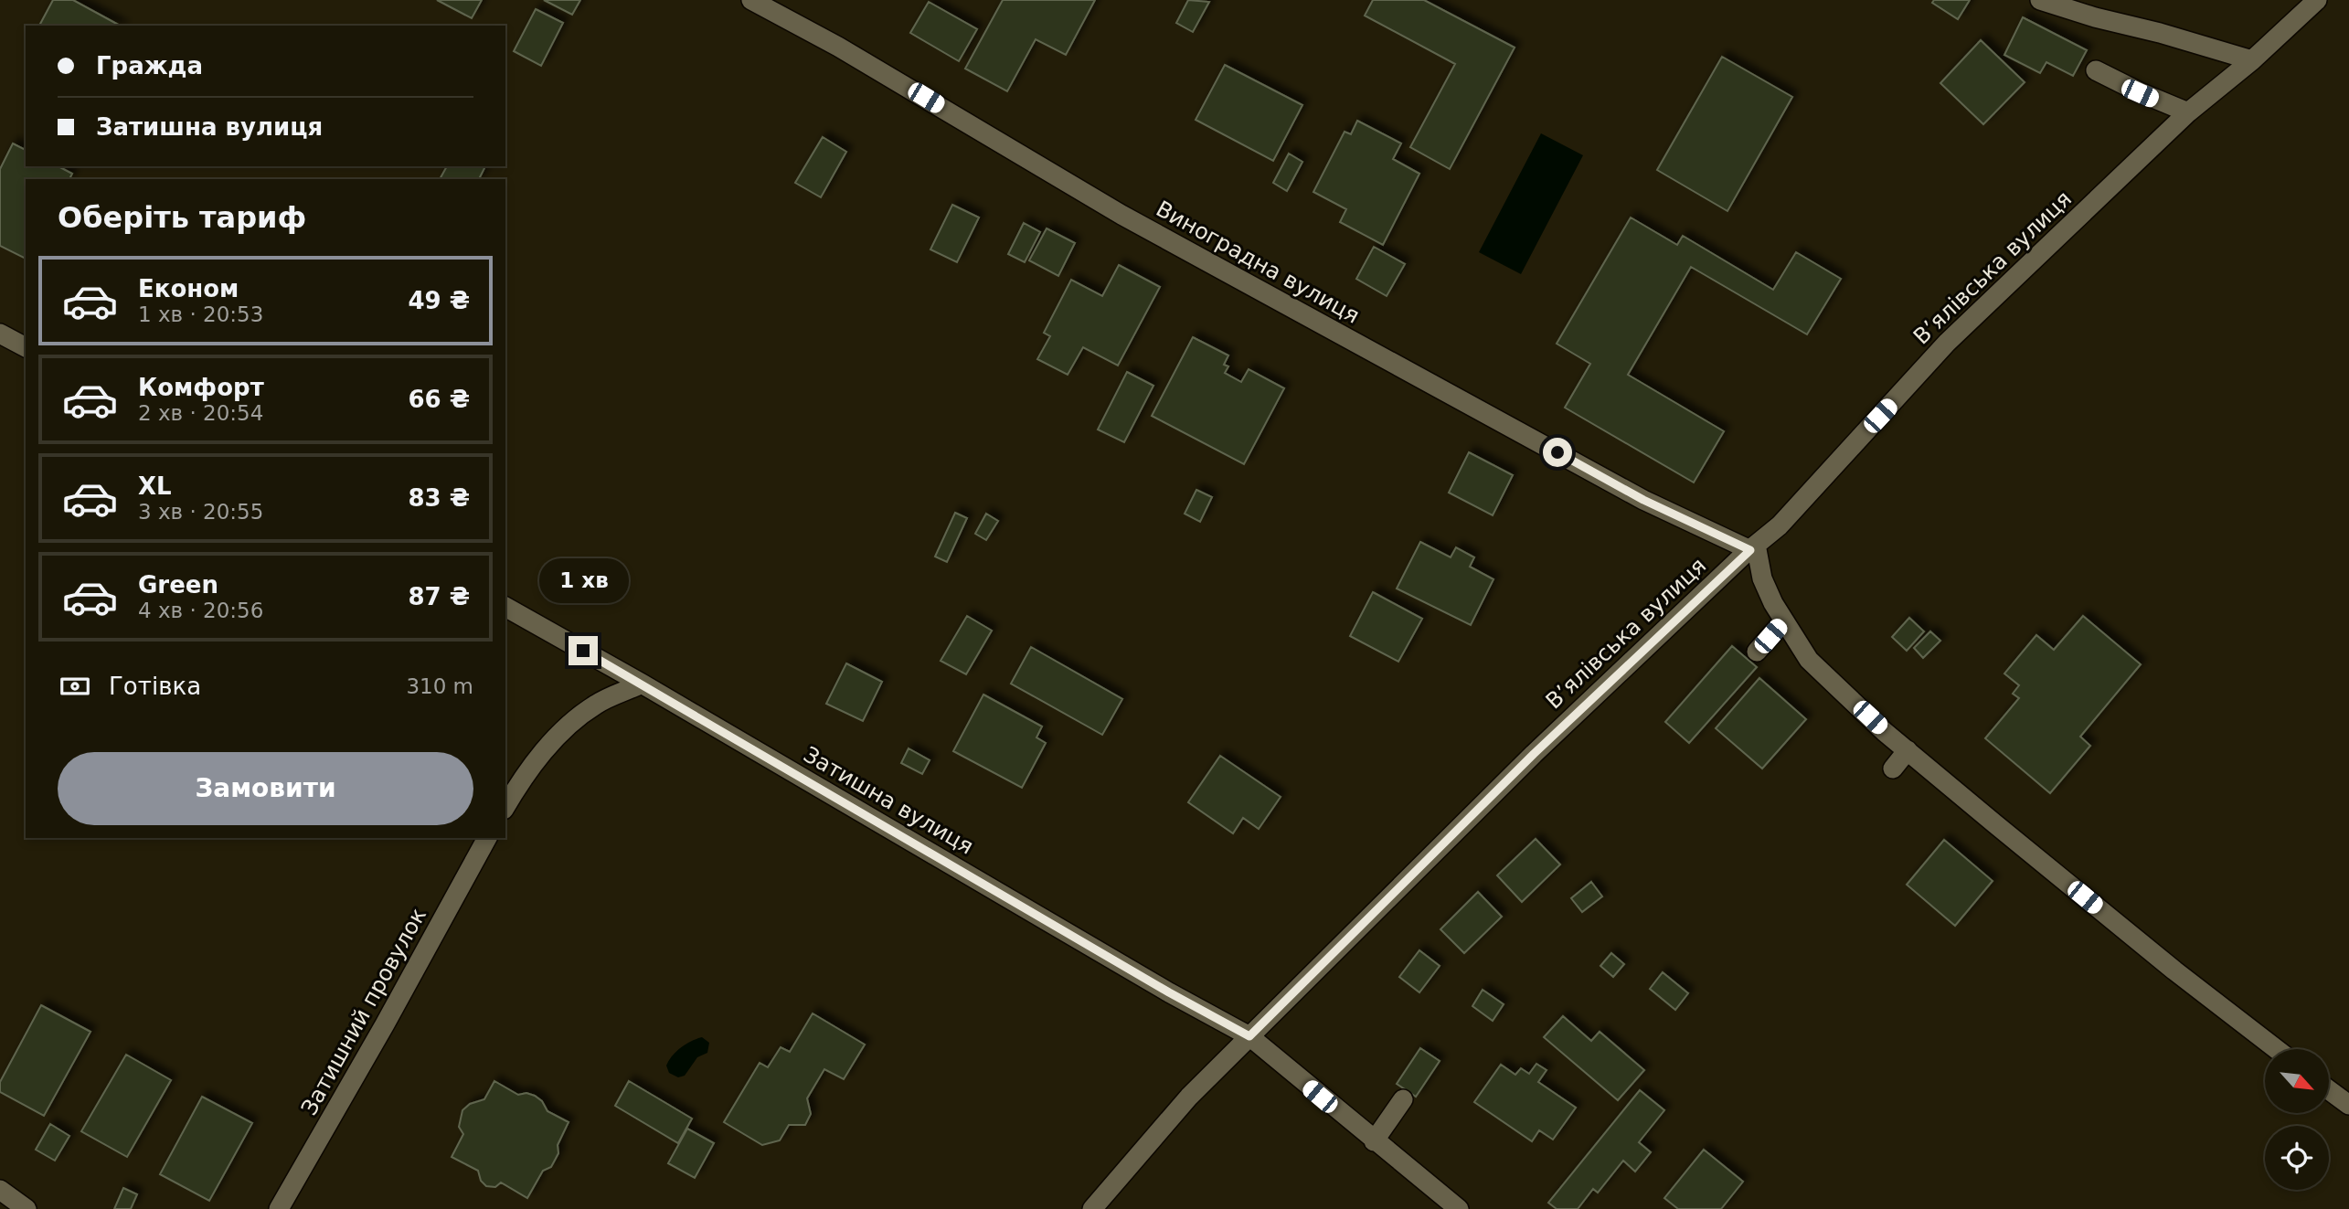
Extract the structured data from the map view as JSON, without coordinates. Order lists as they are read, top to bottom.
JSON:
{
  "streets": {
    "street": [
      "Виноградна вулиця",
      "В’ялівська вулиця",
      "Затишна вулиця",
      "Затишний провулок"
    ]
  },
  "crossings": [
    ["Виноградна вулиця", "В’ялівська вулиця"],
    ["В’ялівська вулиця", "Затишна вулиця"]
  ],
  "north": "bottom right",
  "page": {
    "banner": ["Гражда", "Затишна вулиця"],
    "heading": "Оберіть тариф",
    "list": [
      {
        "name": "Економ",
        "note": "1 хв · 20:53",
        "value": "49 ₴"
      },
      {
        "name": "Комфорт",
        "note": "2 хв · 20:54",
        "value": "66 ₴"
      },
      {
        "name": "XL",
        "note": "3 хв · 20:55",
        "value": "83 ₴"
      },
      {
        "name": "Green",
        "note": "4 хв · 20:56",
        "value": "87 ₴"
      }
    ],
    "bubble": "1 хв",
    "pay": ["Готівка", "310 m"],
    "buttons": "Замовити"
  }
}
